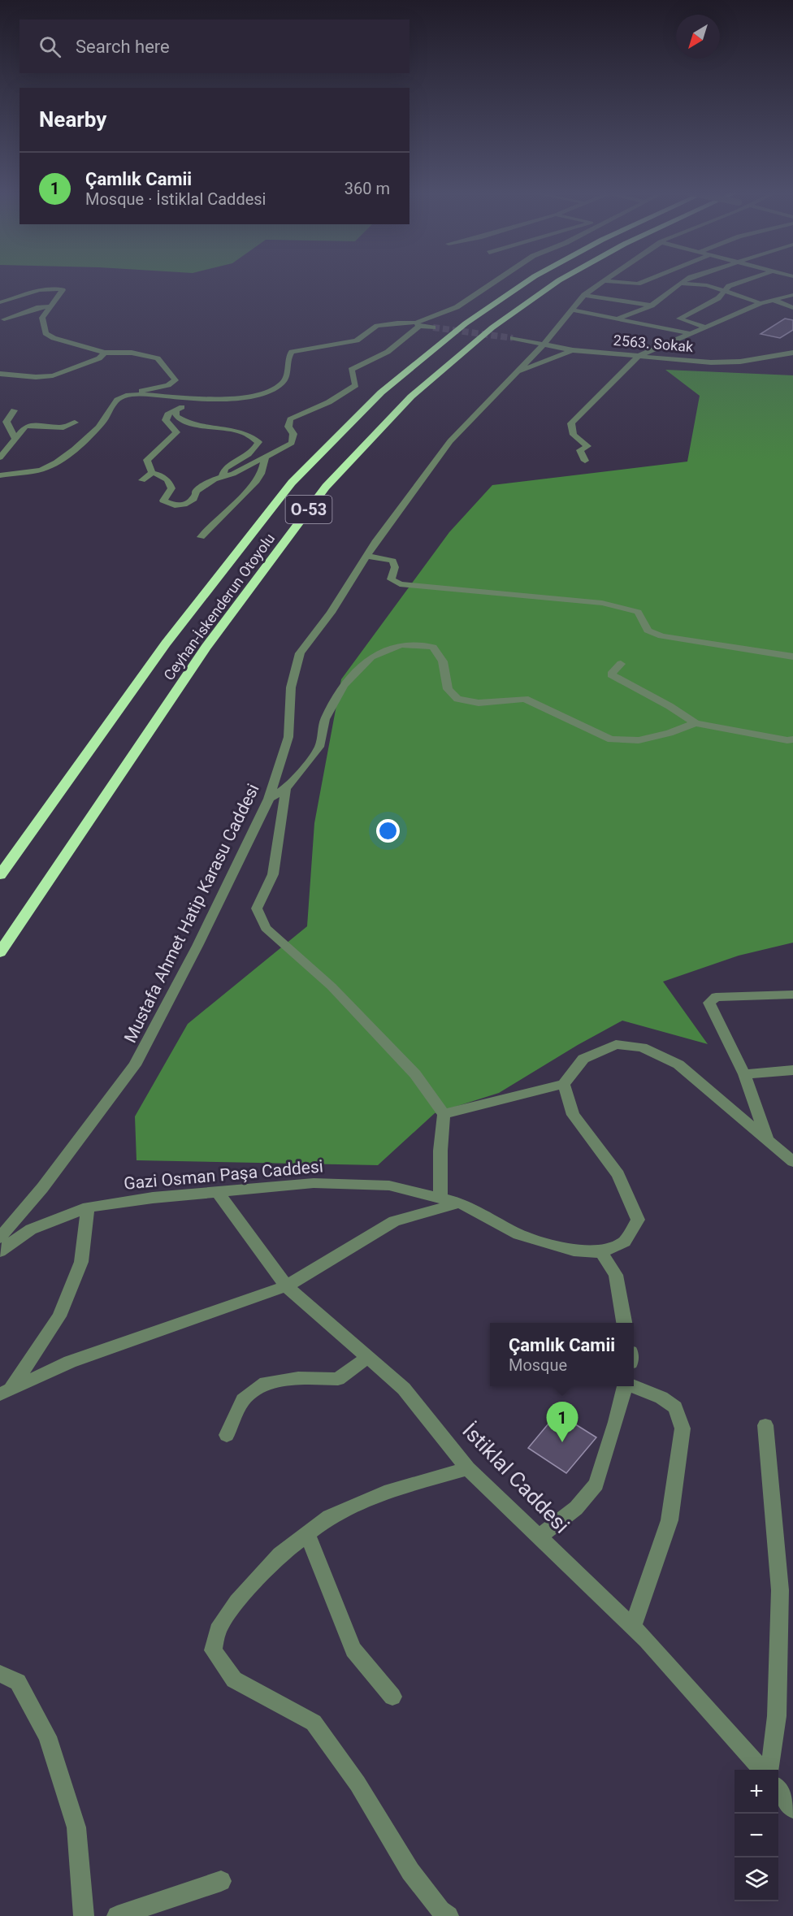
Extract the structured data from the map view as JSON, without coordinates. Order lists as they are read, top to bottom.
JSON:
{
  "streets": {
    "highway": ["O-53", "Ceyhan-İskenderun Otoyolu"],
    "street": [
      "2563. Sokak",
      "Mustafa Ahmet Hatip Karasu Caddesi",
      "Gazi Osman Paşa Caddesi",
      "İstiklal Caddesi"
    ]
  },
  "crossings": [
    ["2563. Sokak", "Mustafa Ahmet Hatip Karasu Caddesi"],
    ["Gazi Osman Paşa Caddesi", "İstiklal Caddesi"]
  ],
  "north": "bottom left",
  "page": {
    "search": "Search here",
    "heading": "Nearby",
    "list": [
      {
        "mark": "1",
        "name": "Çamlık Camii",
        "note": "Mosque · İstiklal Caddesi",
        "value": "360 m"
      }
    ],
    "popup": ["Çamlık Camii", "Mosque"],
    "pins": "1",
    "map_buttons": ["+", "−"]
  }
}
